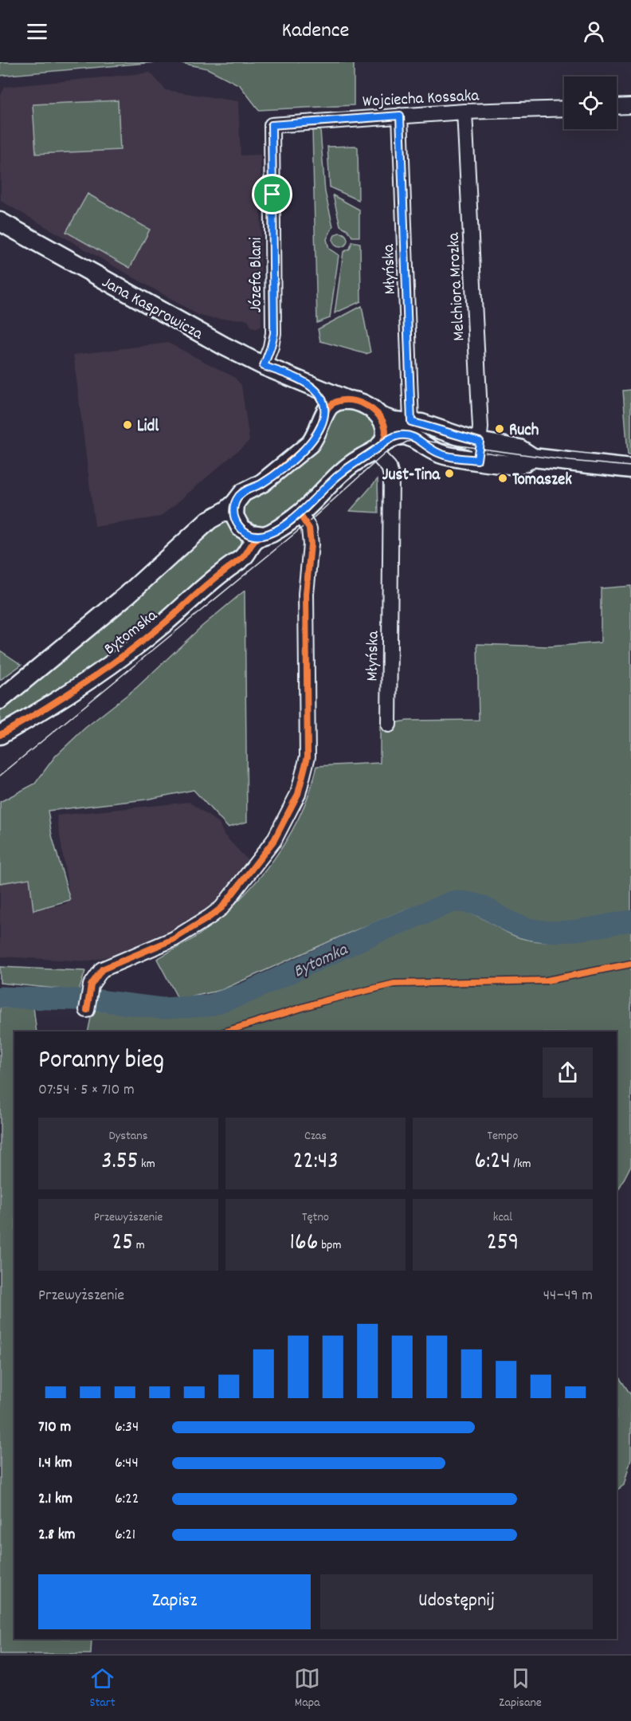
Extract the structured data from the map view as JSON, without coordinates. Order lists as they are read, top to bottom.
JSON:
{
  "streets": {
    "street": [
      "Wojciecha Kossaka",
      "Młyńska",
      "Józefa Blani",
      "Melchiora Mrozka",
      "Jana Kasprowicza",
      "Bytomska"
    ]
  },
  "crossings": [
    ["Wojciecha Kossaka", "Młyńska"],
    ["Wojciecha Kossaka", "Józefa Blani"],
    ["Wojciecha Kossaka", "Melchiora Mrozka"],
    ["Młyńska", "Bytomska"],
    ["Józefa Blani", "Jana Kasprowicza"]
  ],
  "water": ["Bytomka"],
  "places": [
    "Lidl",
    "Ruch",
    "Just-Tina",
    "Tomaszek"
  ],
  "page": {
    "header": "Kadence",
    "heading": ["Poranny bieg", "07:54 · 5 × 710 m"],
    "stats": [
      ["Dystans", "3.55 km"],
      ["Czas", "22:43"],
      ["Tempo", "6:24 /km"],
      ["Przewyższenie", "25 m"],
      ["Tętno", "166 bpm"],
      ["kcal", "259"]
    ],
    "chart": ["Przewyższenie", "44–49 m"],
    "list": [
      {
        "name": "710 m",
        "note": "6:34"
      },
      {
        "name": "1.4 km",
        "note": "6:44"
      },
      {
        "name": "2.1 km",
        "note": "6:22"
      },
      {
        "name": "2.8 km",
        "note": "6:21"
      }
    ],
    "buttons": ["Zapisz", "Udostępnij"],
    "tabs": ["Start", "Mapa", "Zapisane"]
  }
}
